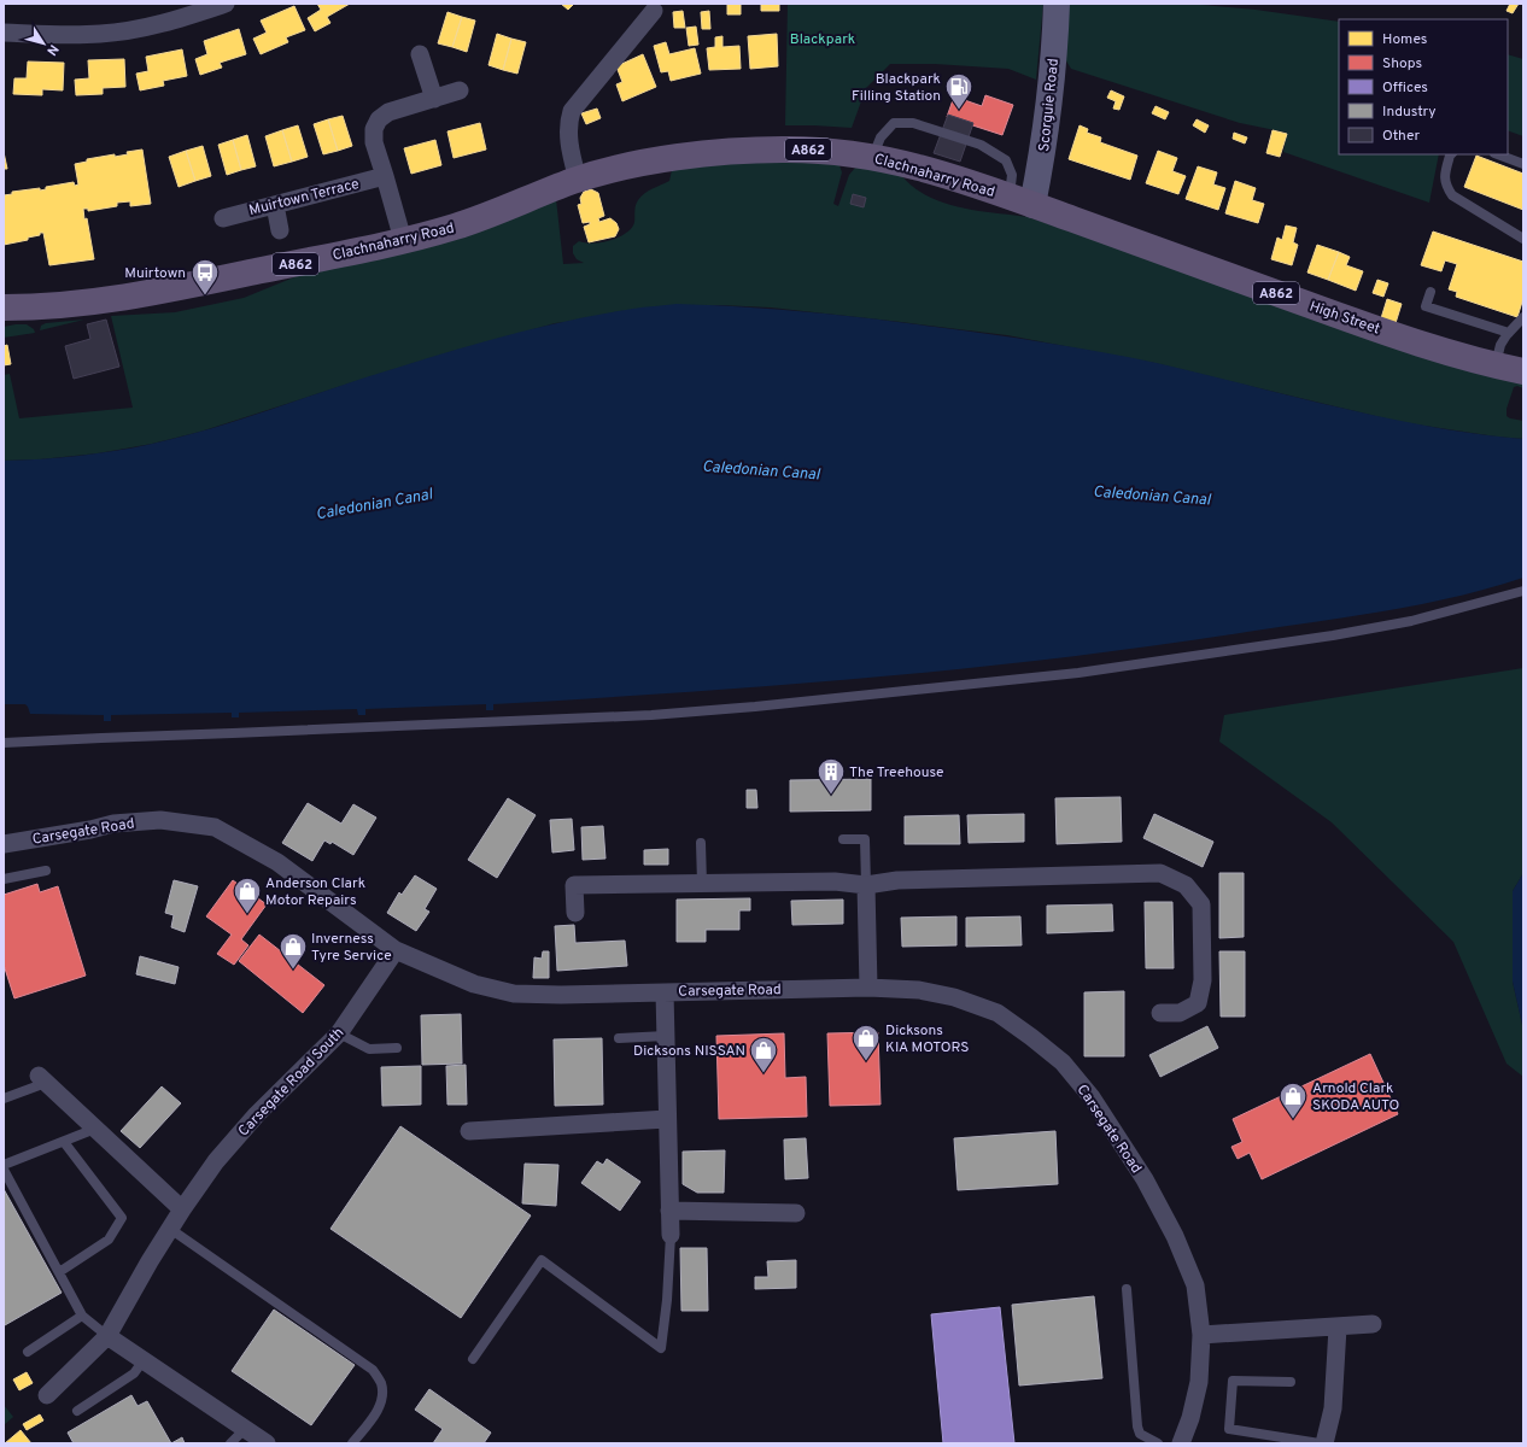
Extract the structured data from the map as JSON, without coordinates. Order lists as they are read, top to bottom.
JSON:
{
  "streets": {
    "main road": ["A862", "Clachnaharry Road", "High Street"],
    "street": [
      "Scorguie Road",
      "Muirtown Terrace",
      "Carsegate Road",
      "Carsegate Road South"
    ]
  },
  "crossings": [
    ["Scorguie Road", "Clachnaharry Road"],
    ["Scorguie Road", "High Street"],
    ["Clachnaharry Road", "High Street"],
    ["Carsegate Road", "Carsegate Road South"]
  ],
  "water": ["Caledonian Canal"],
  "parks": ["Blackpark"],
  "places": {
    "fuel station": ["Blackpark Filling Station"],
    "bus stop": ["Muirtown"],
    "building": ["The Treehouse"],
    "shop": [
      "Anderson Clark Motor Repairs",
      "Inverness Tyre Service",
      "Dicksons KIA MOTORS",
      "Dicksons NISSAN",
      "Arnold Clark SKODA AUTO"
    ]
  },
  "legend": [
    "Homes",
    "Shops",
    "Offices",
    "Industry",
    "Other"
  ],
  "north": "bottom right"
}
